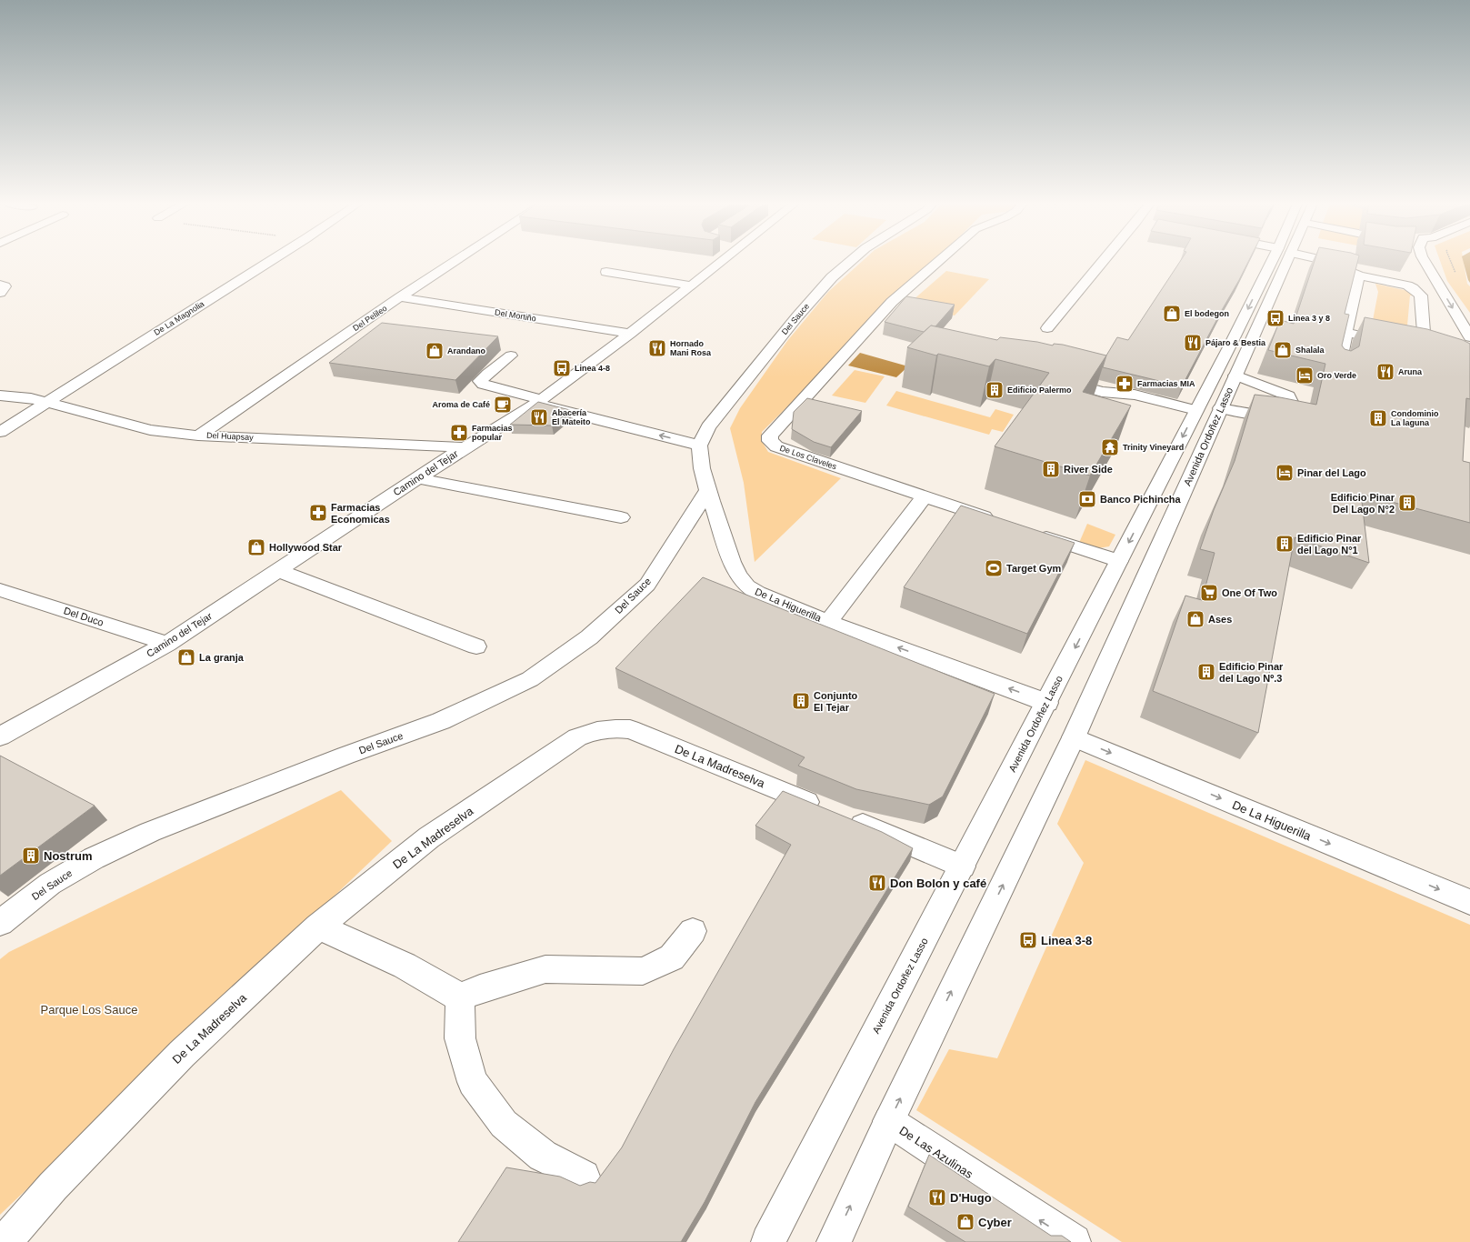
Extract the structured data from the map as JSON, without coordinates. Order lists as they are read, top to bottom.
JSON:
{
  "streets": {
    "street": [
      "Del Mortiño",
      "De La Magnolia",
      "Del Pelileo",
      "Del Sauce",
      "Del Huapsay",
      "Avenida Ordoñez Lasso",
      "De Los Claveles",
      "Camino del Tejar",
      "De La Higuerilla",
      "Del Duco",
      "De La Madreselva",
      "De Las Azulinas"
    ]
  },
  "crossings": [
    ["Del Mortiño", "Del Pelileo"],
    ["Del Mortiño", "Camino del Tejar"],
    ["De La Magnolia", "Del Huapsay"],
    ["Del Pelileo", "Del Huapsay"],
    ["Del Sauce", "De La Higuerilla"],
    ["Del Huapsay", "Camino del Tejar"],
    ["Avenida Ordoñez Lasso", "De La Higuerilla"],
    ["Avenida Ordoñez Lasso", "De La Madreselva"],
    ["Avenida Ordoñez Lasso", "De Las Azulinas"],
    ["Camino del Tejar", "Del Duco"]
  ],
  "one_way": ["De Las Azulinas"],
  "parks": ["Parque Los Sauce"],
  "places": {
    "shop": [
      "El bodegon",
      "Shalala",
      "Arandano",
      "Hollywood Star",
      "Ases",
      "La granja",
      "Cyber"
    ],
    "bus stop": ["Linea 3 y 8", "Linea 4-8", "Linea 3-8"],
    "restaurant": [
      "Pájaro & Bestia",
      "Hornado Mani Rosa",
      "Aruna",
      "Abacería El Mateito",
      "Don Bolon y café",
      "D'Hugo"
    ],
    "hotel": ["Oro Verde", "Pinar del Lago"],
    "pharmacy": ["Farmacias MIA", "Farmacias popular", "Farmacias Economicas"],
    "building": [
      "Edificio Palermo",
      "Condominio La laguna",
      "River Side",
      "Edificio Pinar Del Lago N°2",
      "Edificio Pinar del Lago N°1",
      "Edificio Pinar del Lago Nº.3",
      "Conjunto El Tejar",
      "Nostrum"
    ],
    "cafe": ["Aroma de Café"],
    "temple": ["Trinity Vineyard"],
    "bank": ["Banco Pichincha"],
    "sports": ["Target Gym"],
    "supermarket": ["One Of Two"]
  }
}
